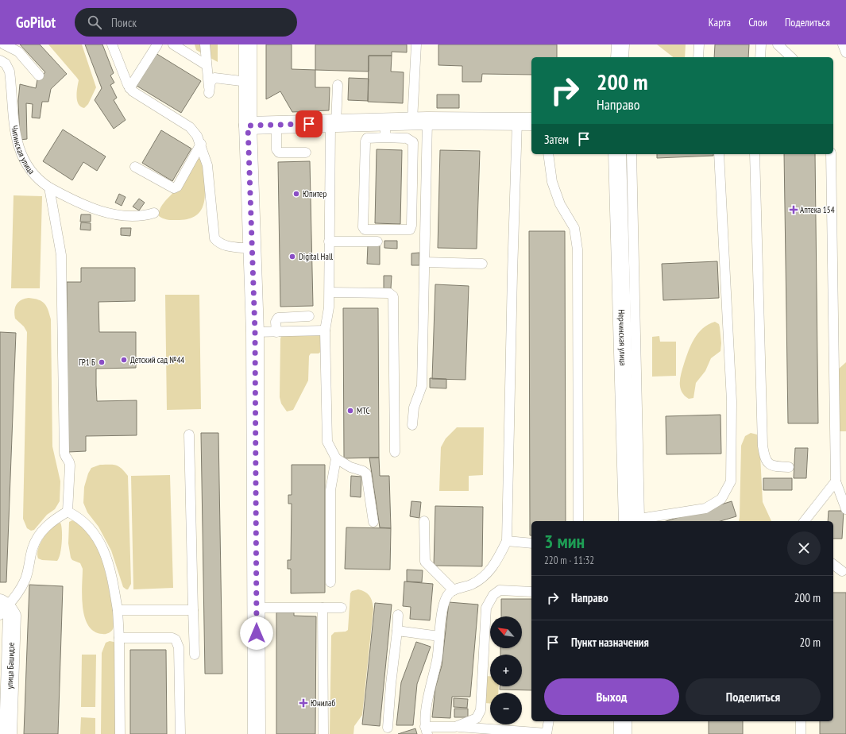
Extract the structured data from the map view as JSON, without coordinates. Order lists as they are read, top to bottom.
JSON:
{
  "streets": {
    "street": ["Нерчинская улица", "улица Башидзе"],
    "lane": ["Читинская улица"]
  },
  "places": {
    "other": [
      "Юпитер",
      "Digital Hall",
      "Детский сад №44",
      "ГР1 Б",
      "МТС"
    ],
    "health": ["Аптека 154", "Юнилаб"]
  },
  "north": "top left",
  "page": {
    "header": "GoPilot",
    "search": "Поиск",
    "nav": ["Карта", "Слои", "Поделиться"],
    "turn": ["200 m", "Направо"],
    "then": "Затем",
    "heading": ["3 мин", "220 m · 11:32"],
    "list": [
      {
        "name": "Направо",
        "value": "200 m"
      },
      {
        "name": "Пункт назначения",
        "value": "20 m"
      }
    ],
    "map_buttons": ["+", "−"],
    "buttons": ["Выход", "Поделиться"]
  }
}
